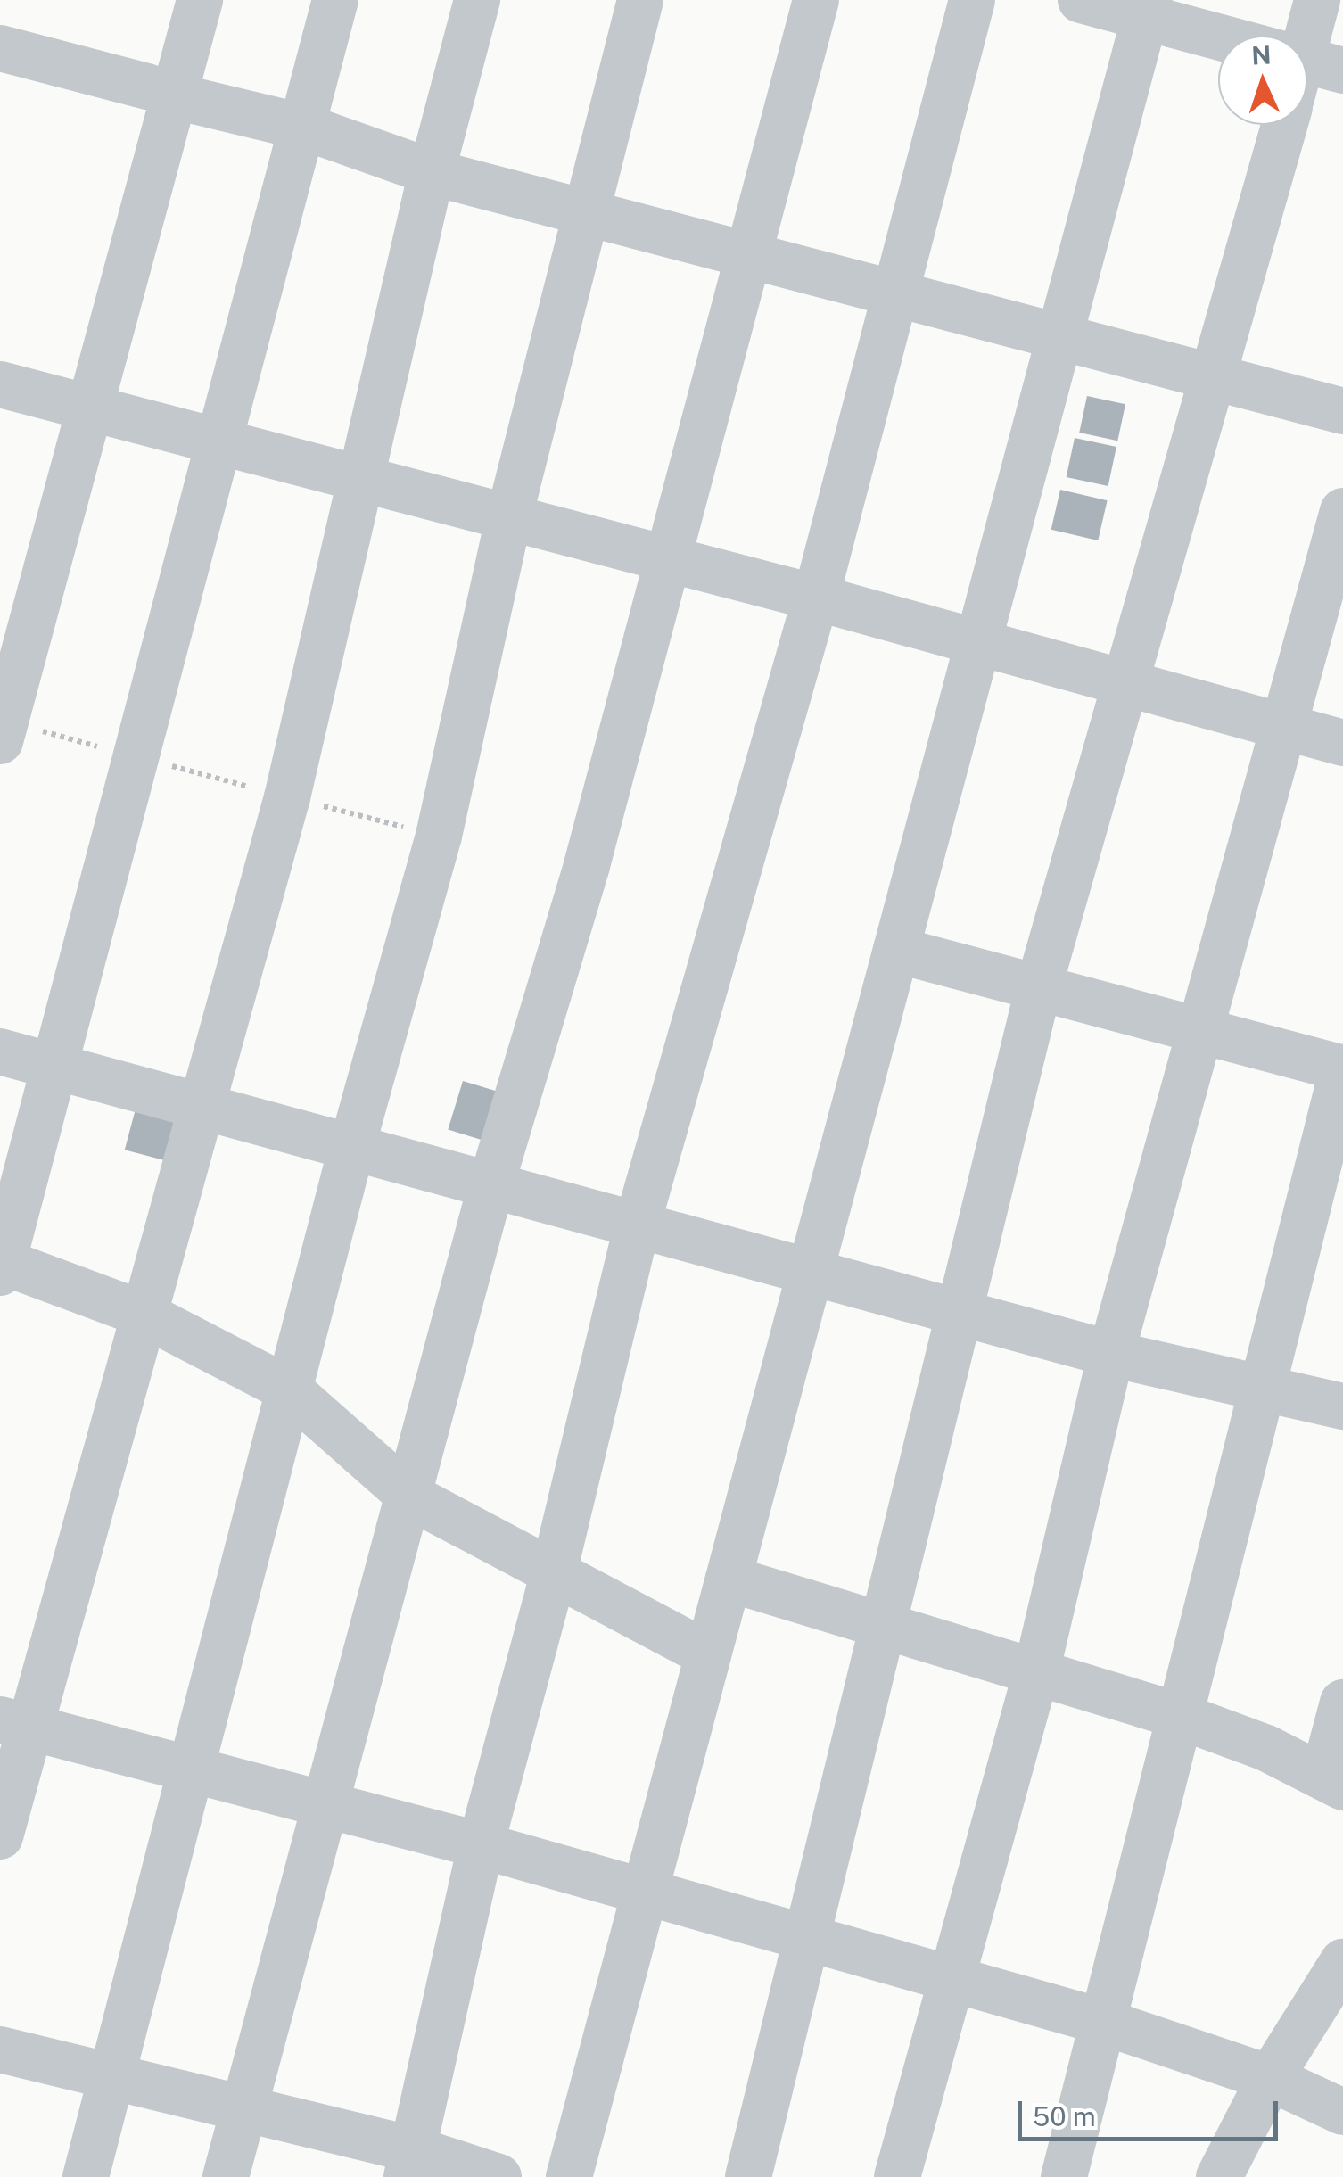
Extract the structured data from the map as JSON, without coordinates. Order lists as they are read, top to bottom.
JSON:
{
  "scale_bar": "50 m",
  "north": "top"
}
